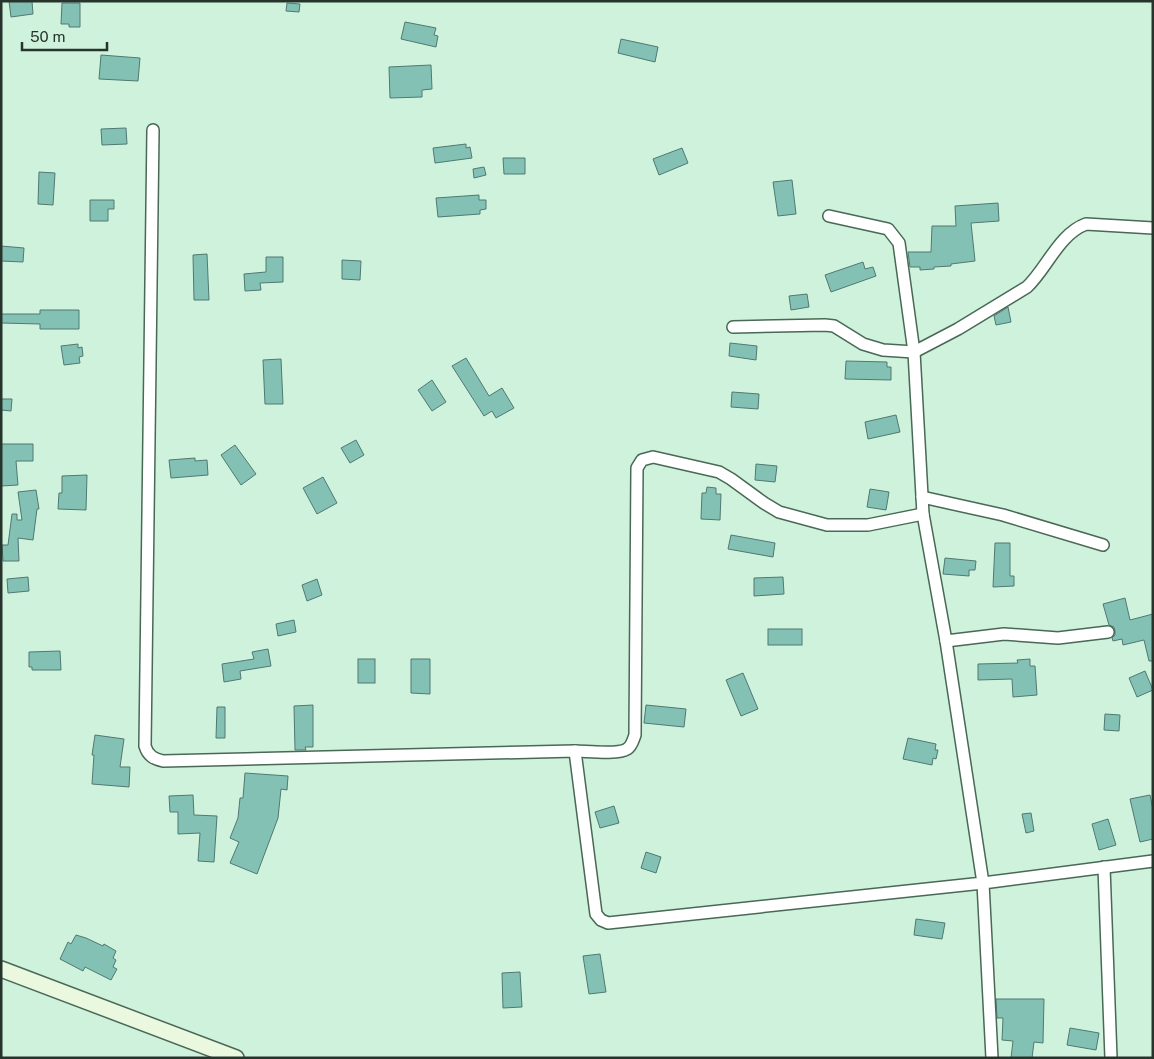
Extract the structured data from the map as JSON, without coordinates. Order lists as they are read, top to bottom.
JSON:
{
  "scale_bar": "50 m"
}
